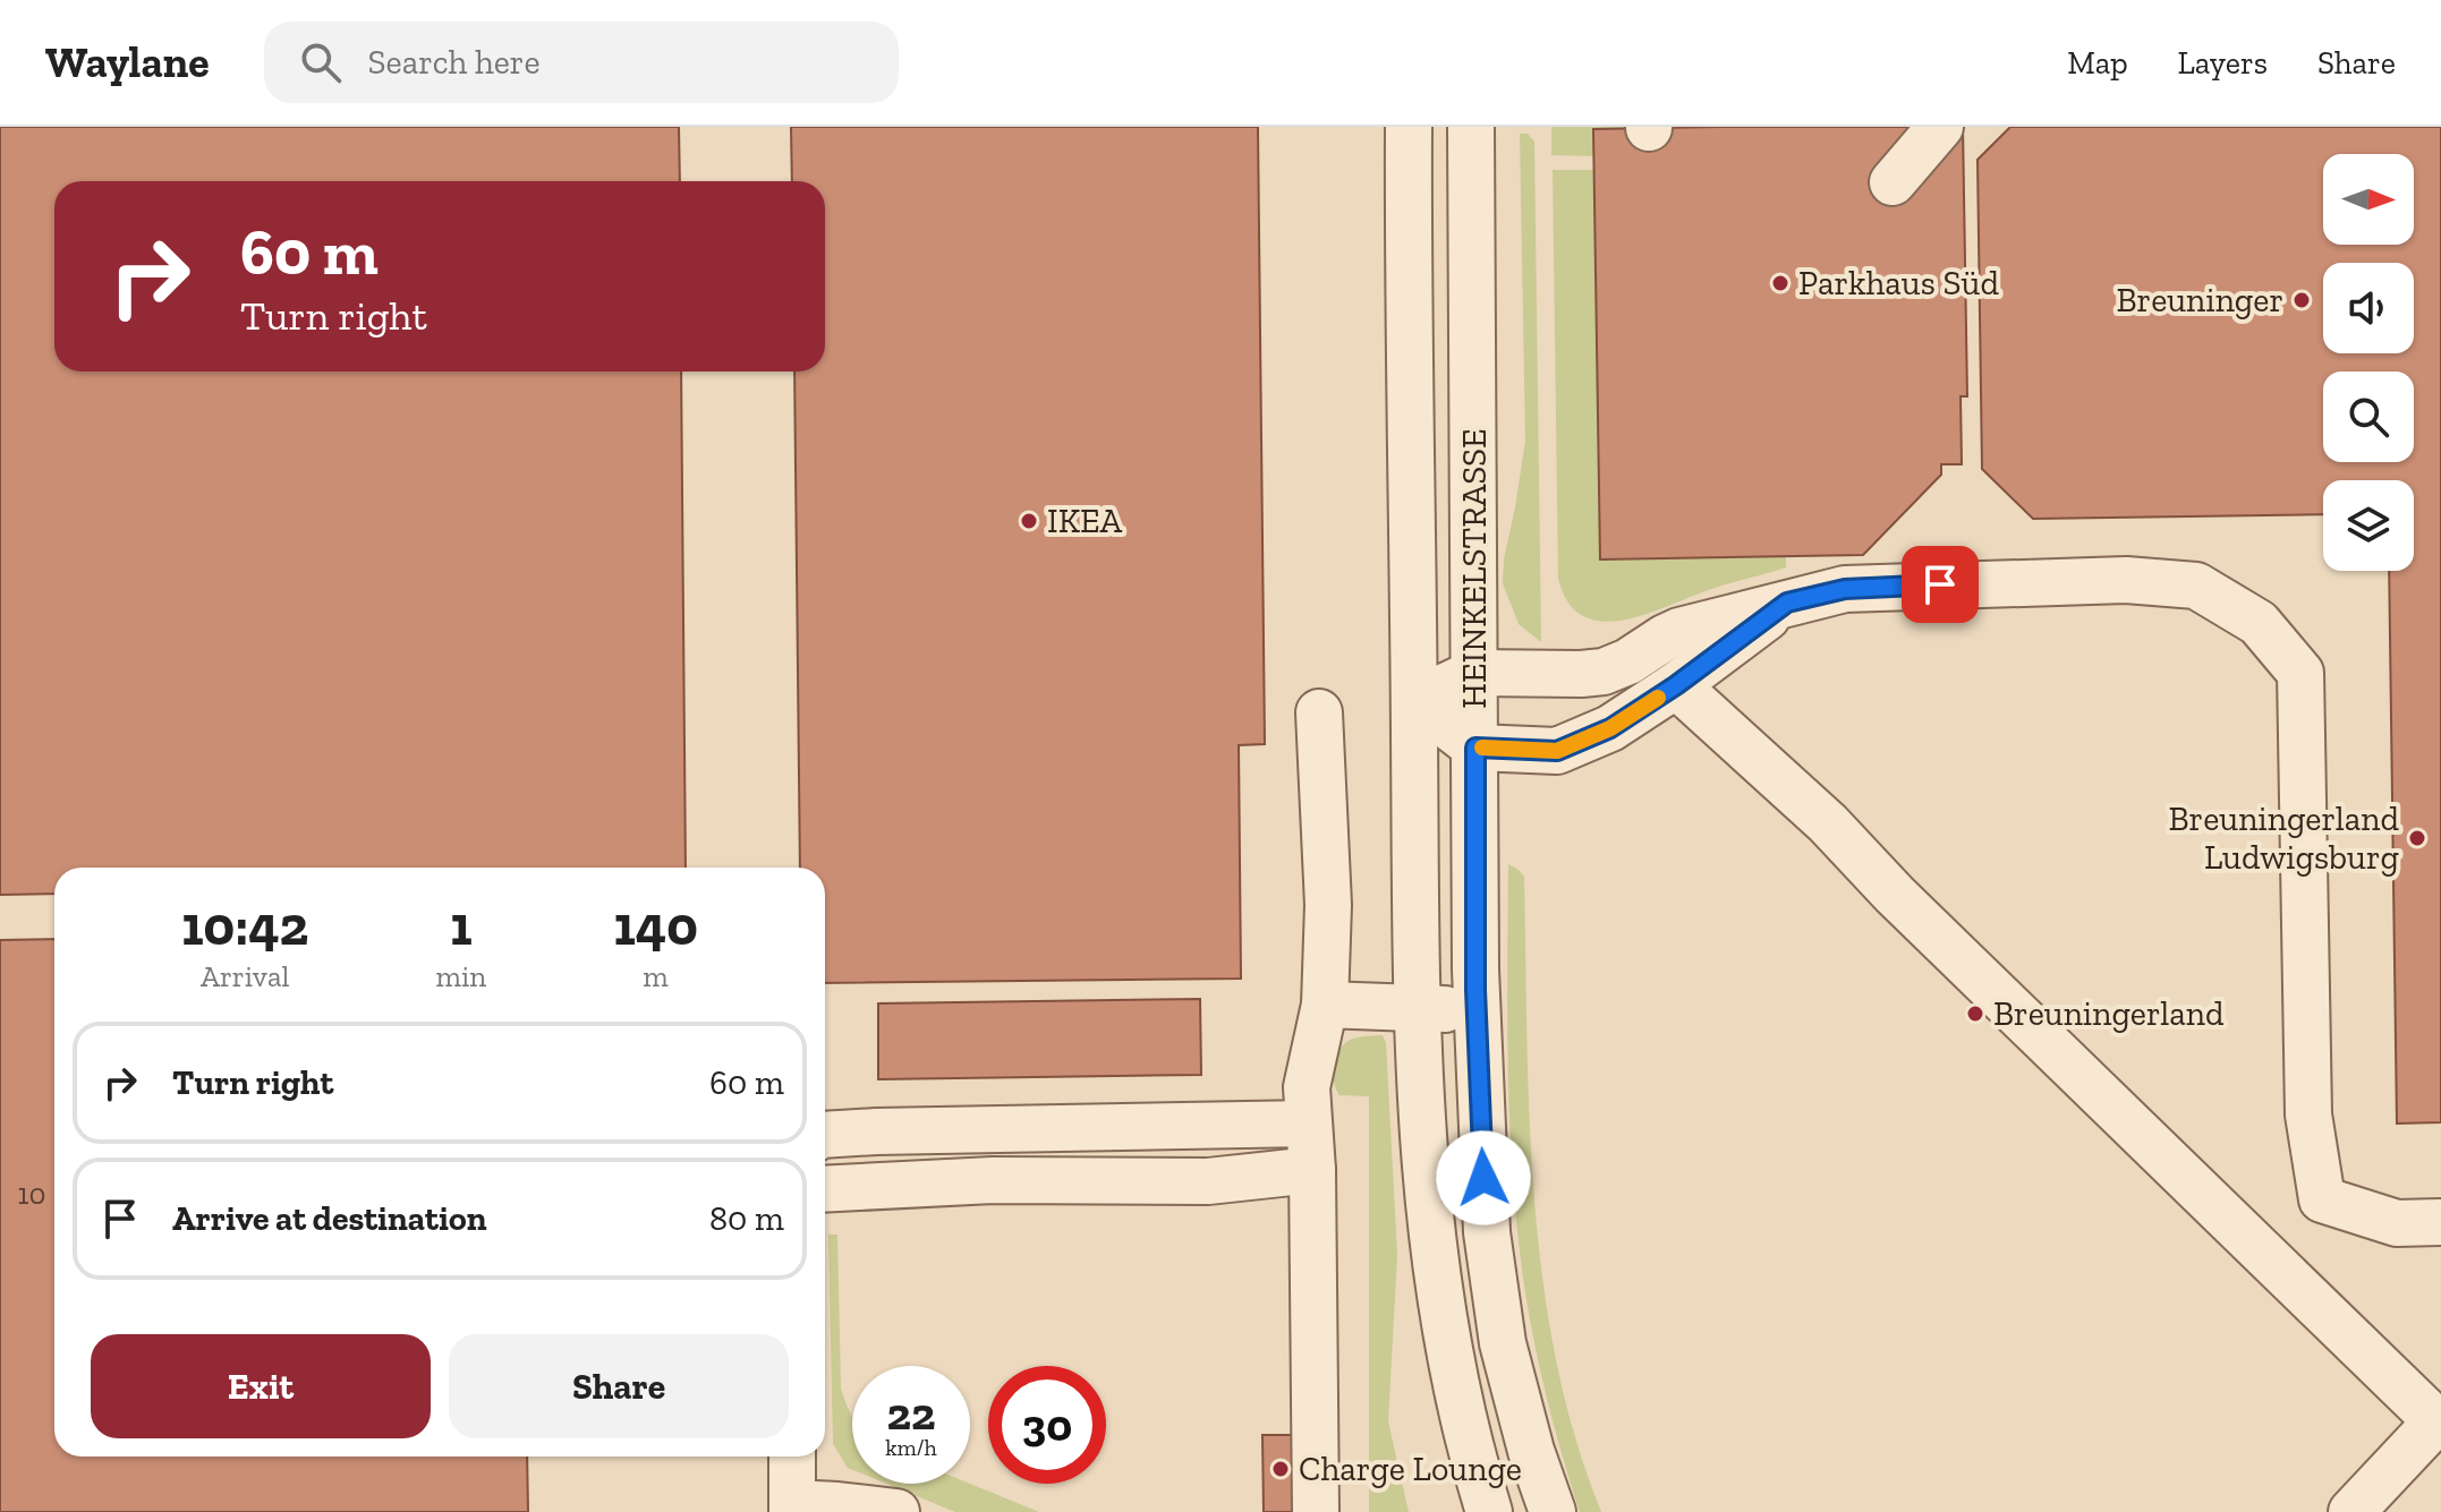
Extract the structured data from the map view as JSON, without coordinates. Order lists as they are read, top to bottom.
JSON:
{
  "streets": {
    "street": ["HEINKELSTRASSE"]
  },
  "places": [
    "Parkhaus Süd",
    "Breuninger",
    "IKEA",
    "Breuningerland Ludwigsburg",
    "Breuningerland",
    "Charge Lounge"
  ],
  "house_numbers": ["10"],
  "north": "right",
  "page": {
    "header": "Waylane",
    "search": "Search here",
    "nav": ["Map", "Layers", "Share"],
    "turn": ["60 m", "Turn right"],
    "eta": [
      "10:42",
      "Arrival",
      "1",
      "min",
      "140",
      "m"
    ],
    "list": [
      {
        "name": "Turn right",
        "value": "60 m"
      },
      {
        "name": "Arrive at destination",
        "value": "80 m"
      }
    ],
    "buttons": ["Exit", "Share"],
    "speed": "22 km/h",
    "limit": "30"
  }
}
